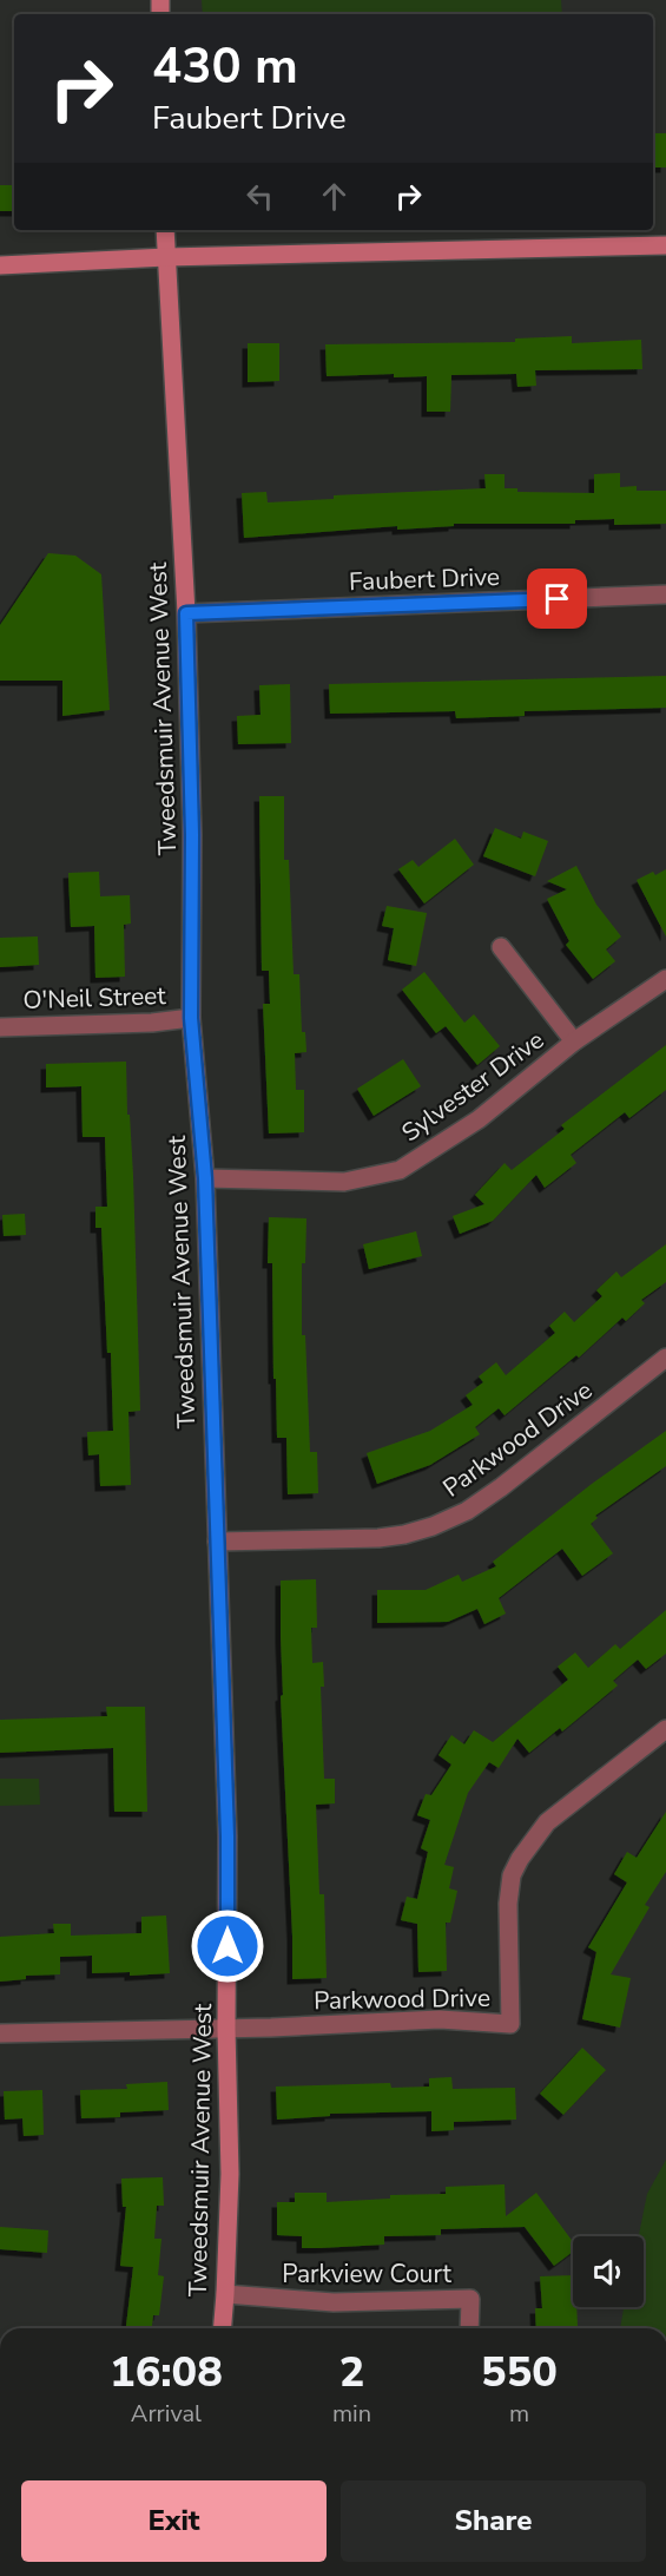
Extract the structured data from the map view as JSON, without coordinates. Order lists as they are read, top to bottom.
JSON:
{
  "streets": {
    "street": [
      "Faubert Drive",
      "Tweedsmuir Avenue West",
      "O'Neil Street",
      "Sylvester Drive",
      "Parkwood Drive",
      "Parkview Court"
    ]
  },
  "crossings": [
    ["Faubert Drive", "Tweedsmuir Avenue West"],
    ["Tweedsmuir Avenue West", "O'Neil Street"],
    ["Tweedsmuir Avenue West", "Sylvester Drive"],
    ["Tweedsmuir Avenue West", "Parkwood Drive"],
    ["Tweedsmuir Avenue West", "Parkview Court"]
  ],
  "page": {
    "turn": ["430 m", "Faubert Drive"],
    "eta": [
      "16:08",
      "Arrival",
      "2",
      "min",
      "550",
      "m"
    ],
    "buttons": ["Exit", "Share"]
  }
}
